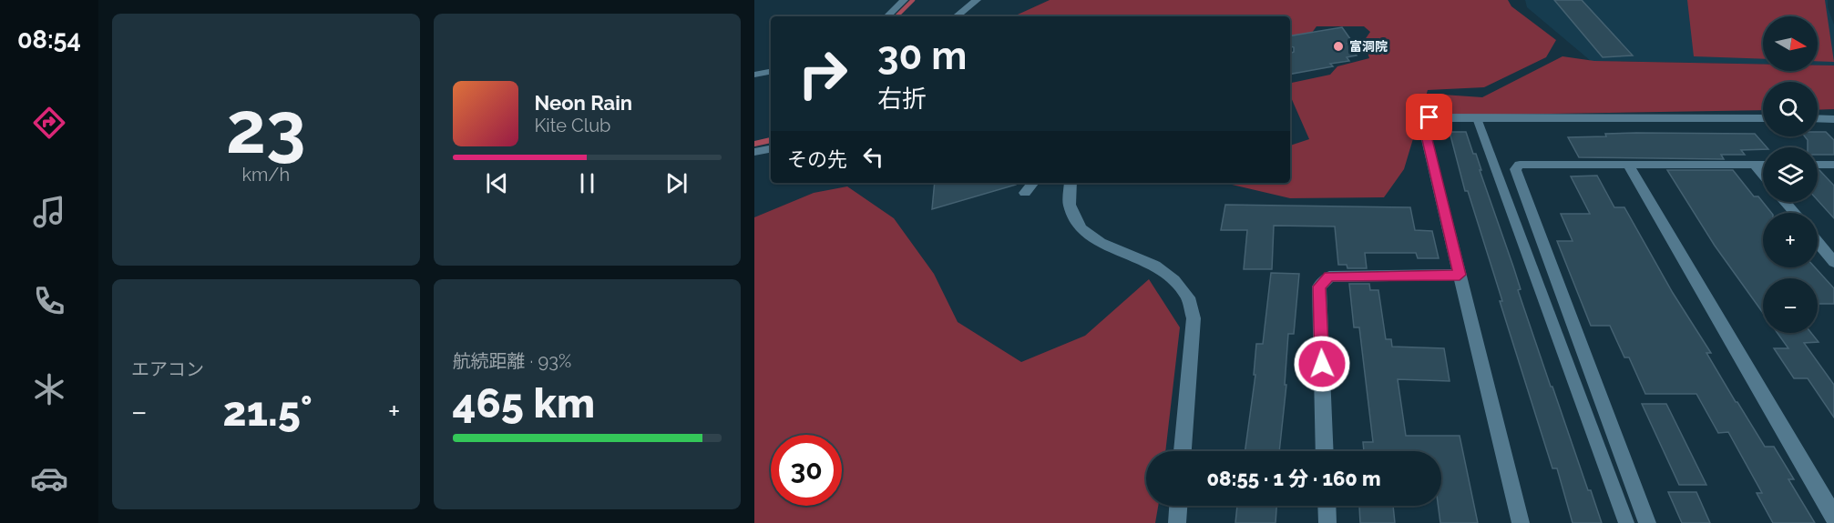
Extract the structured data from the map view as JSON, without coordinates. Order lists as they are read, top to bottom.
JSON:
{
  "places": ["富洞院"],
  "north": "right",
  "page": {
    "tabs": "08:54",
    "tile": [
      ["23", "km/h"],
      "エアコン",
      ["航続距離 · 93%", "465 km"]
    ],
    "map_buttons": ["+", "−"],
    "turn": ["30 m", "右折"],
    "song": ["Neon Rain", "Kite Club"],
    "then": "その先",
    "heat": ["−", "21.5°", "+"],
    "limit": "30",
    "trip": "08:55 · 1 分 · 160 m"
  }
}
